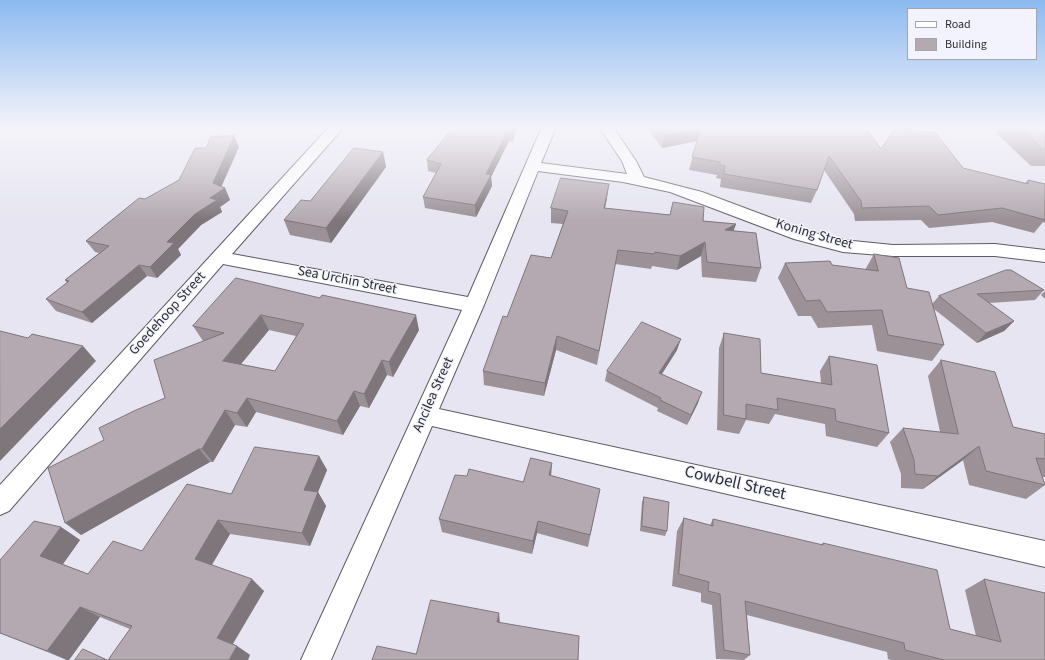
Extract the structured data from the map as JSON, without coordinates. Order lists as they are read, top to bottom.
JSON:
{
  "streets": {
    "street": [
      "Koning Street",
      "Sea Urchin Street",
      "Goedehoop Street",
      "Ancilea Street",
      "Cowbell Street"
    ]
  },
  "crossings": [
    ["Koning Street", "Ancilea Street"],
    ["Sea Urchin Street", "Goedehoop Street"],
    ["Sea Urchin Street", "Ancilea Street"],
    ["Ancilea Street", "Cowbell Street"]
  ],
  "legend": ["Road", "Building"]
}
